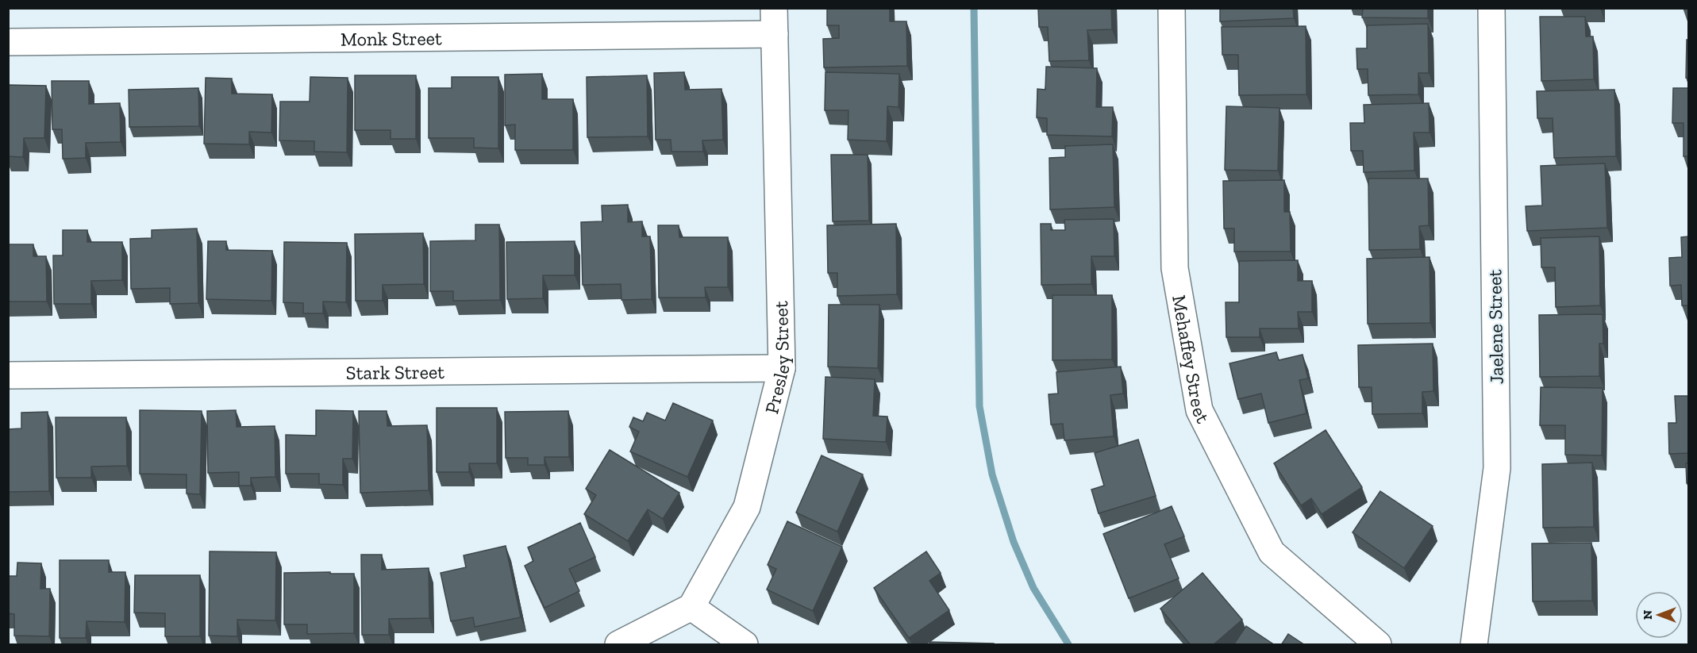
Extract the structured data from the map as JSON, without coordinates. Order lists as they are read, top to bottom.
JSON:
{
  "streets": {
    "street": [
      "Monk Street",
      "Jaelene Street",
      "Presley Street",
      "Mehaffey Street",
      "Stark Street"
    ]
  },
  "crossings": [
    ["Monk Street", "Presley Street"],
    ["Presley Street", "Stark Street"]
  ],
  "north": "left"
}
